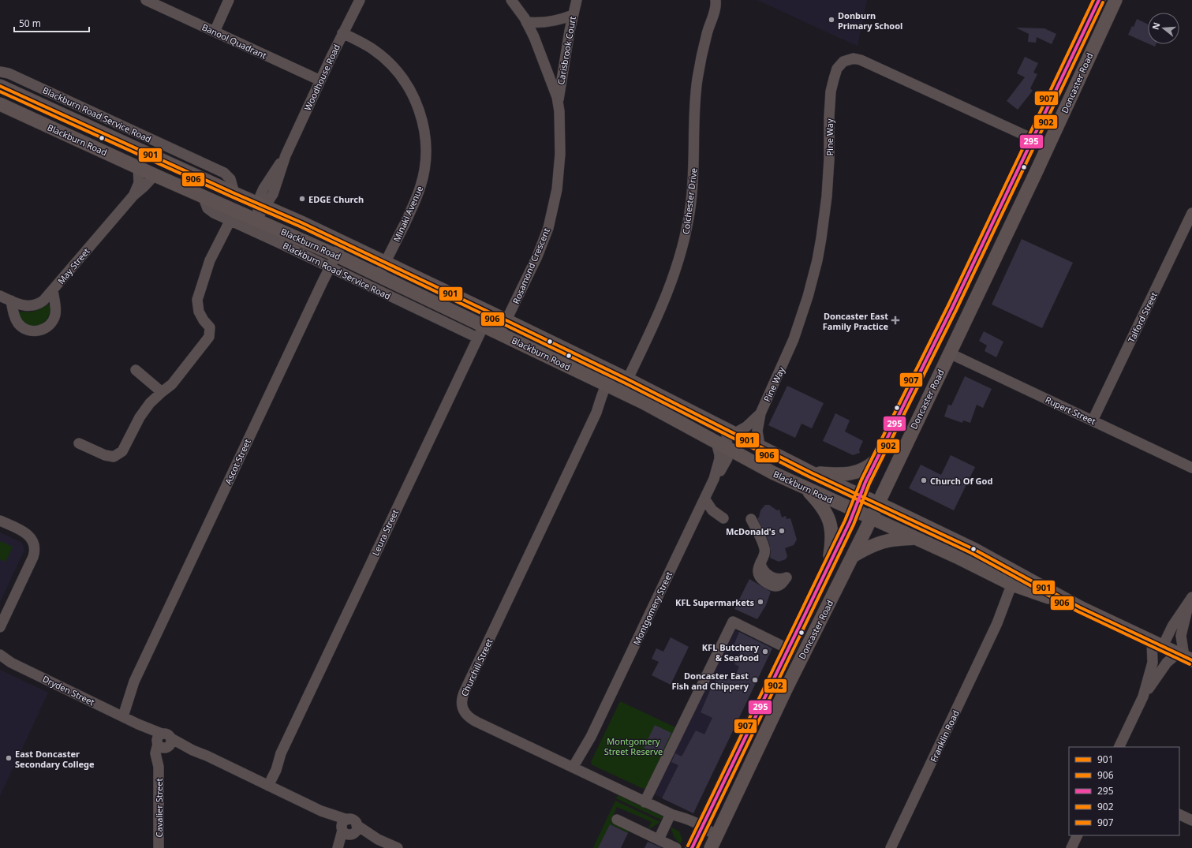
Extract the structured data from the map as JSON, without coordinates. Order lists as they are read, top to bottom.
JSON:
{
  "streets": {
    "main road": ["Doncaster Road", "Blackburn Road"],
    "street": [
      "Banool Quadrant",
      "Carisbrook Court",
      "Woodhouse Road",
      "Blackburn Road Service Road",
      "Pine Way",
      "Colchester Drive",
      "Minaki Avenue",
      "May Street",
      "Rosamond Crescent",
      "Talford Street",
      "Rupert Street",
      "Ascot Street",
      "Leura Street",
      "Montgomery Street",
      "Churchill Street",
      "Dryden Street",
      "Franklin Road",
      "Cavalier Street"
    ]
  },
  "crossings": [
    ["Banool Quadrant", "Woodhouse Road"],
    ["Carisbrook Court", "Rosamond Crescent"],
    ["Woodhouse Road", "Blackburn Road"],
    ["Woodhouse Road", "Minaki Avenue"],
    ["Doncaster Road", "Pine Way"],
    ["Doncaster Road", "Blackburn Road"],
    ["Doncaster Road", "Rupert Street"],
    ["Doncaster Road", "Churchill Street"],
    ["Blackburn Road Service Road", "Blackburn Road"],
    ["Blackburn Road Service Road", "Ascot Street"],
    ["Blackburn Road Service Road", "Leura Street"],
    ["Pine Way", "Blackburn Road"],
    ["Pine Way", "Montgomery Street"],
    ["Blackburn Road", "Colchester Drive"],
    ["Blackburn Road", "Minaki Avenue"],
    ["Blackburn Road", "May Street"],
    ["Blackburn Road", "Rosamond Crescent"],
    ["Blackburn Road", "Ascot Street"],
    ["Blackburn Road", "Leura Street"],
    ["Blackburn Road", "Montgomery Street"],
    ["Blackburn Road", "Churchill Street"],
    ["Blackburn Road", "Franklin Road"],
    ["Colchester Drive", "Churchill Street"],
    ["Talford Street", "Rupert Street"],
    ["Ascot Street", "Dryden Street"],
    ["Leura Street", "Dryden Street"],
    ["Montgomery Street", "Churchill Street"],
    ["Dryden Street", "Cavalier Street"]
  ],
  "parks": ["Montgomery Street Reserve"],
  "places": {
    "other": [
      "Donburn Primary School",
      "EDGE Church",
      "Church Of God",
      "McDonald's",
      "KFL Supermarkets",
      "KFL Butchery & Seafood",
      "Doncaster East Fish and Chippery",
      "East Doncaster Secondary College"
    ],
    "health": ["Doncaster East Family Practice"]
  },
  "lines": [
    "transit line 295",
    "transit line 907",
    "transit line 902",
    "transit line 901",
    "transit line 906"
  ],
  "legend": [
    "901",
    "906",
    "295",
    "902",
    "907"
  ],
  "scale_bar": "50 m",
  "north": "left"
}
